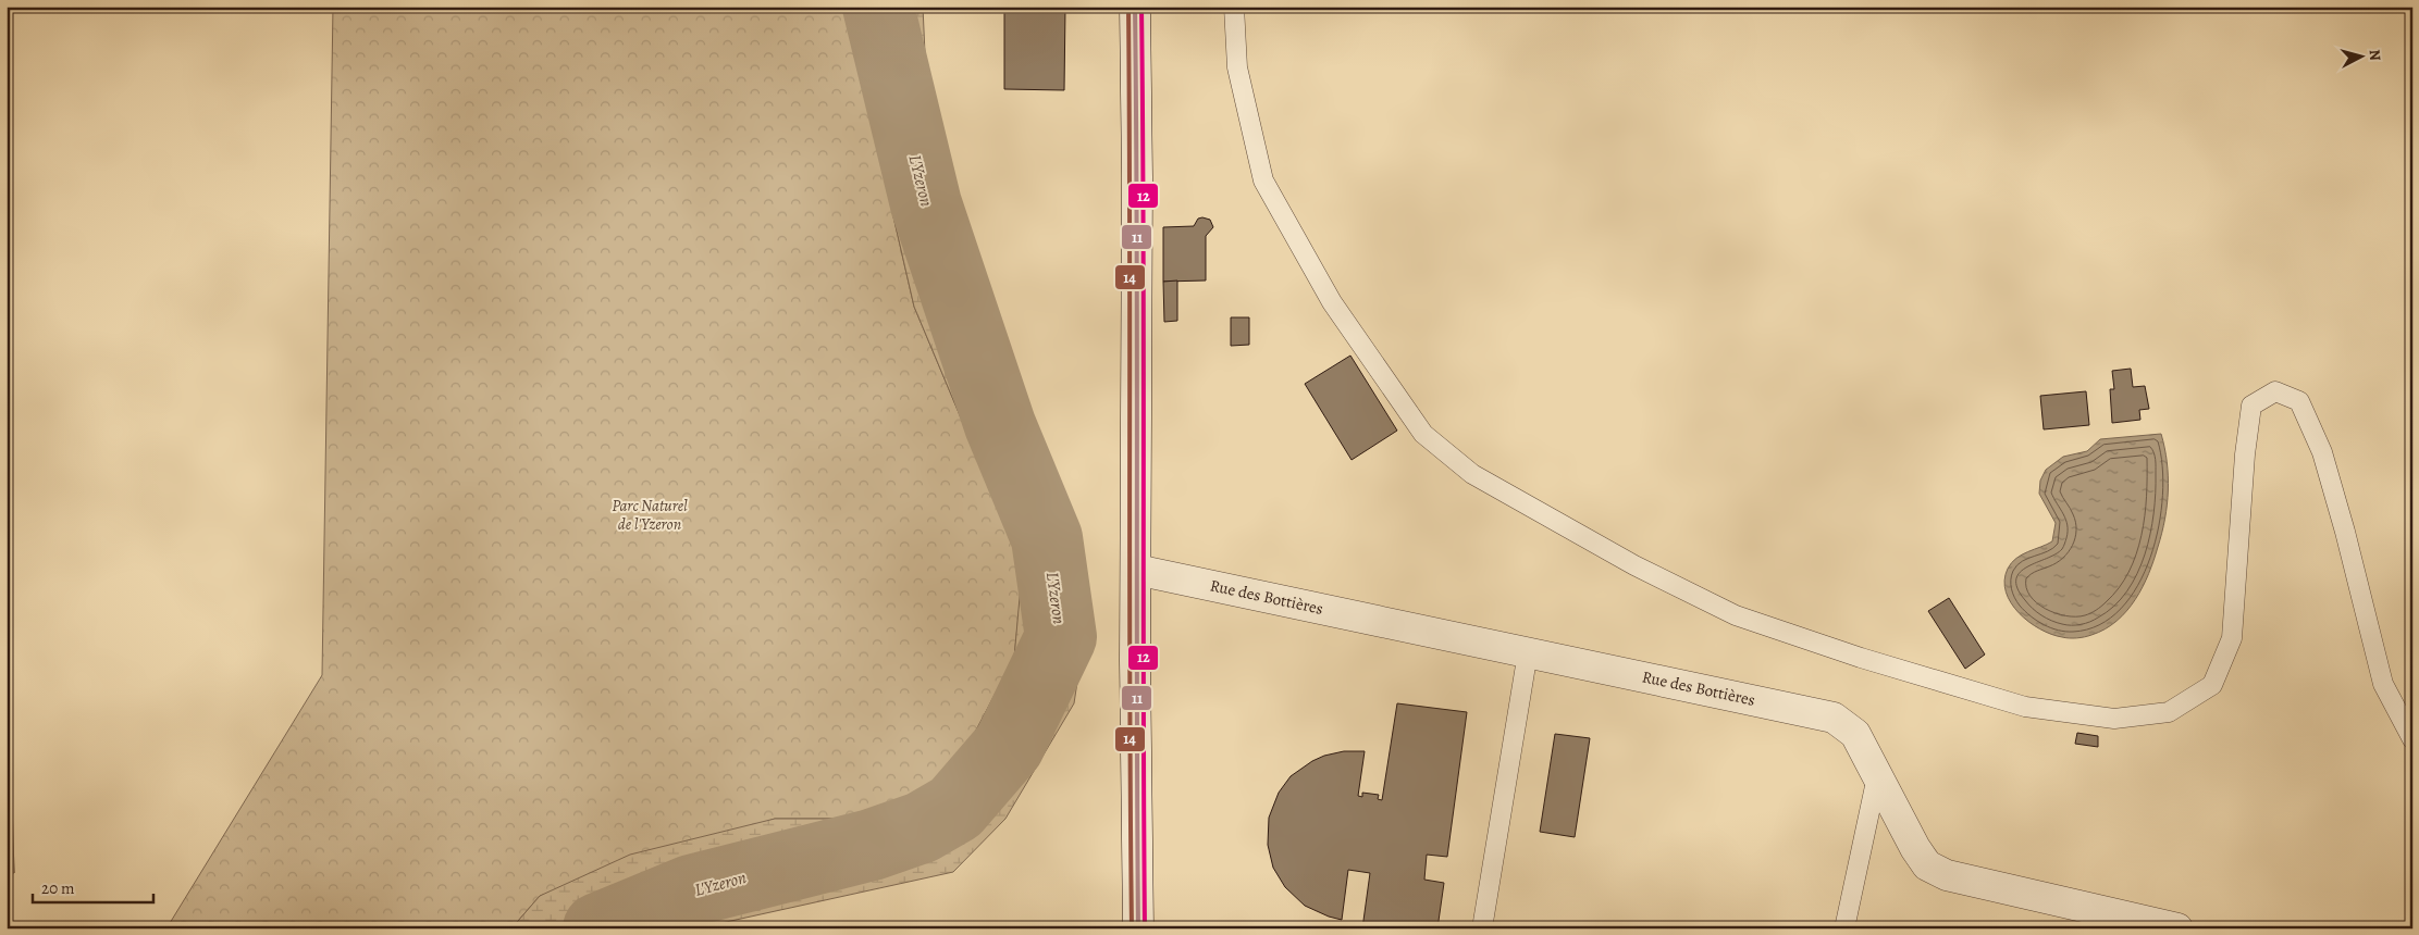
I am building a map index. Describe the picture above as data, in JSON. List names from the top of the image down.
{
  "streets": {
    "street": ["Rue des Bottières"]
  },
  "water": ["L'Yzeron"],
  "parks": ["Parc Naturel de l'Yzeron"],
  "lines": ["transit line 11", "transit line 14", "transit line 12"],
  "scale_bar": "20 m",
  "north": "right"
}
